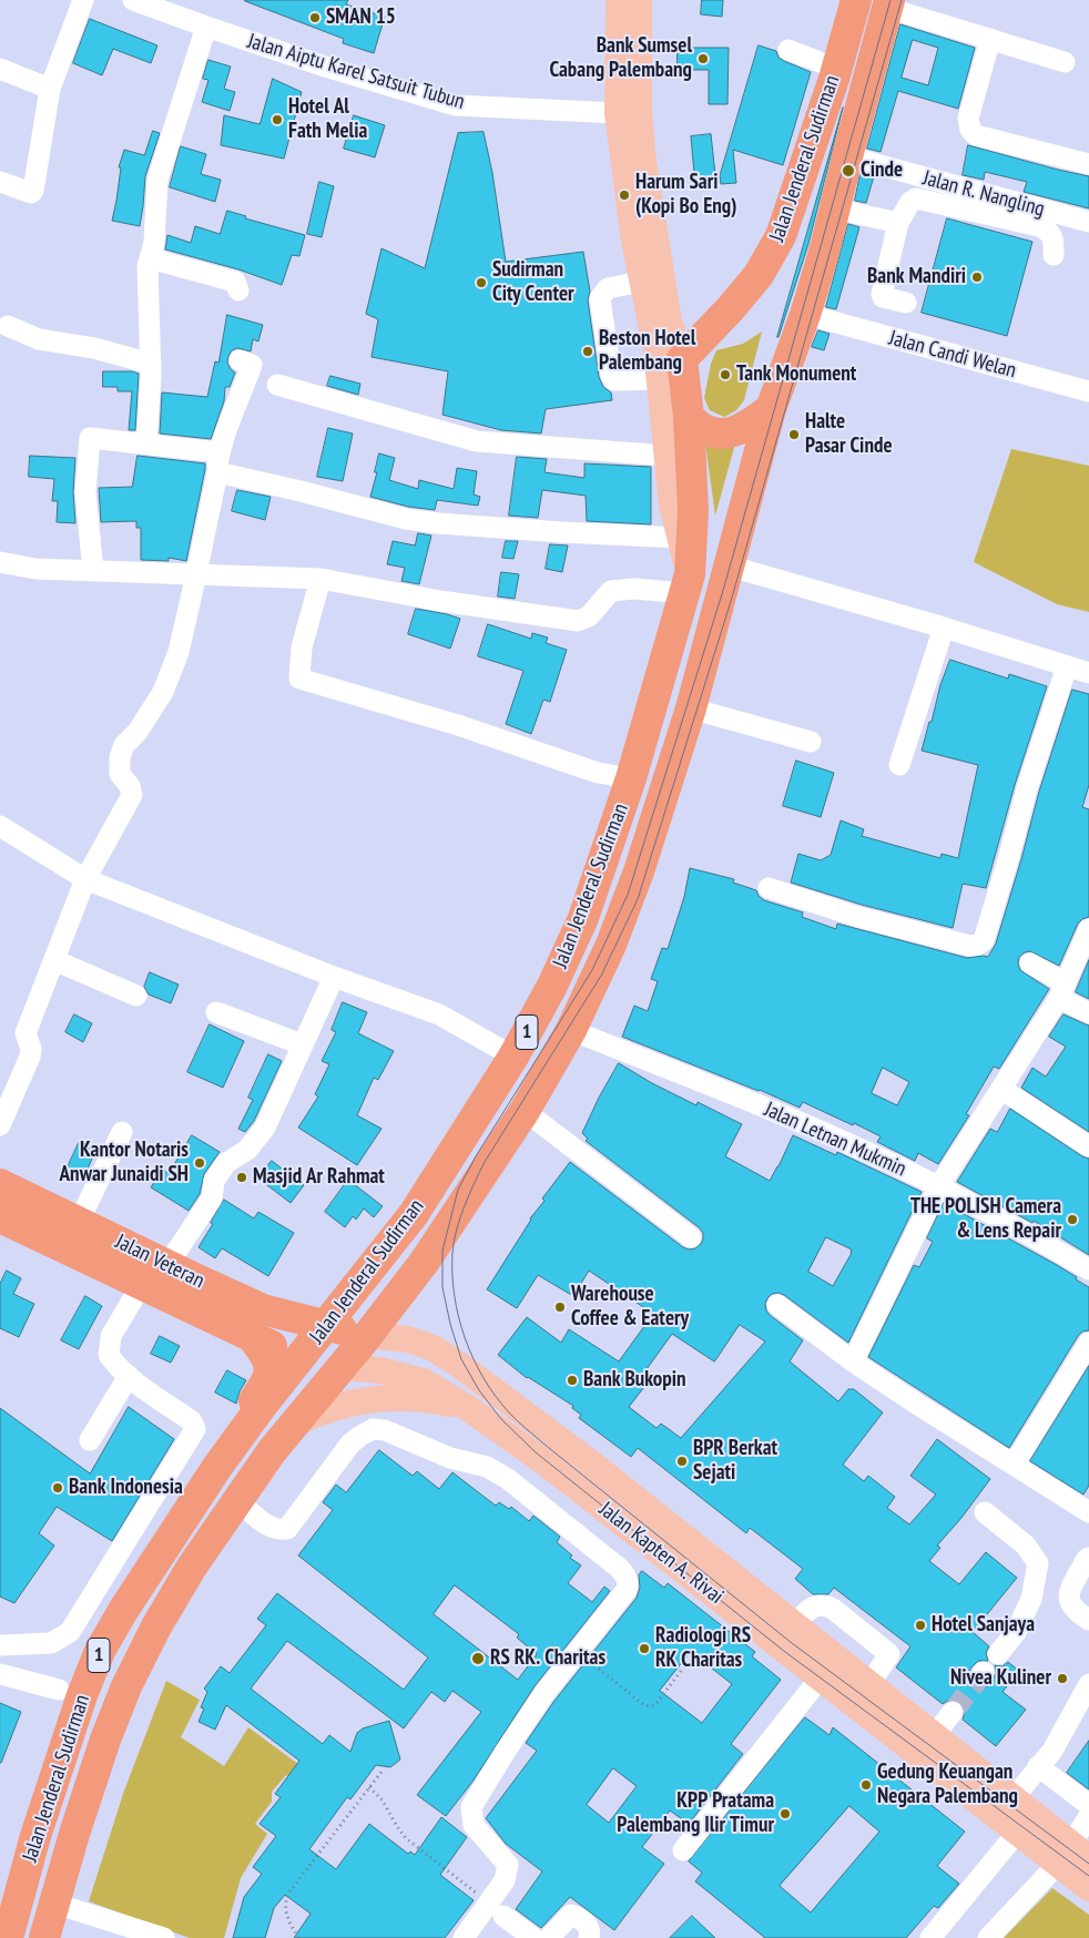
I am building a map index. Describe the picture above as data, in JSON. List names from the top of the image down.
{
  "streets": {
    "highway": ["Jalan Jenderal Sudirman", "1", "Jalan Veteran"],
    "main road": ["Jalan Kapten A. Rivai"],
    "street": [
      "Jalan Aiptu Karel Satsuit Tubun",
      "Jalan R. Nangling",
      "Jalan Candi Welan",
      "Jalan Letnan Mukmin"
    ]
  },
  "crossings": [
    ["Jalan Jenderal Sudirman", "Jalan R. Nangling"],
    ["Jalan Jenderal Sudirman", "Jalan Letnan Mukmin"],
    ["Jalan Jenderal Sudirman", "Jalan Veteran"],
    ["Jalan Jenderal Sudirman", "Jalan Kapten A. Rivai"],
    ["Jalan Veteran", "Jalan Kapten A. Rivai"]
  ],
  "places": [
    "SMAN 15",
    "Bank Sumsel Cabang Palembang",
    "Hotel Al Fath Melia",
    "Cinde",
    "Harum Sari (Kopi Bo Eng)",
    "Bank Mandiri",
    "Sudirman City Center",
    "Beston Hotel Palembang",
    "Tank Monument",
    "Halte Pasar Cinde",
    "Kantor Notaris Anwar Junaidi SH",
    "Masjid Ar Rahmat",
    "THE POLISH Camera & Lens Repair",
    "Warehouse Coffee & Eatery",
    "Bank Bukopin",
    "BPR Berkat Sejati",
    "Bank Indonesia",
    "Hotel Sanjaya",
    "Radiologi RS RK Charitas",
    "RS RK. Charitas",
    "Nivea Kuliner",
    "Gedung Keuangan Negara Palembang",
    "KPP Pratama Palembang Ilir Timur"
  ]
}
